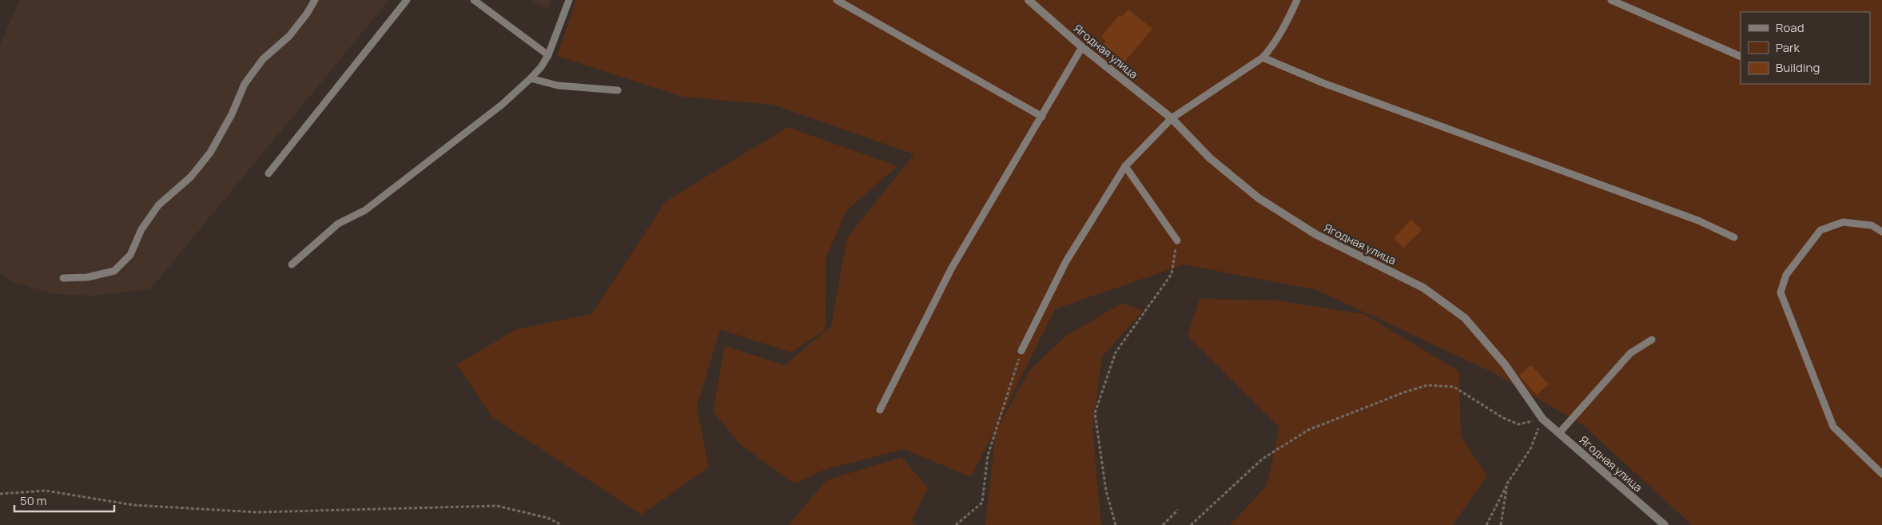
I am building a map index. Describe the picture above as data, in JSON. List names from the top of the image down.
{
  "streets": {
    "street": ["Ягодная улица"]
  },
  "legend": ["Road", "Park", "Building"],
  "scale_bar": "50 m"
}
